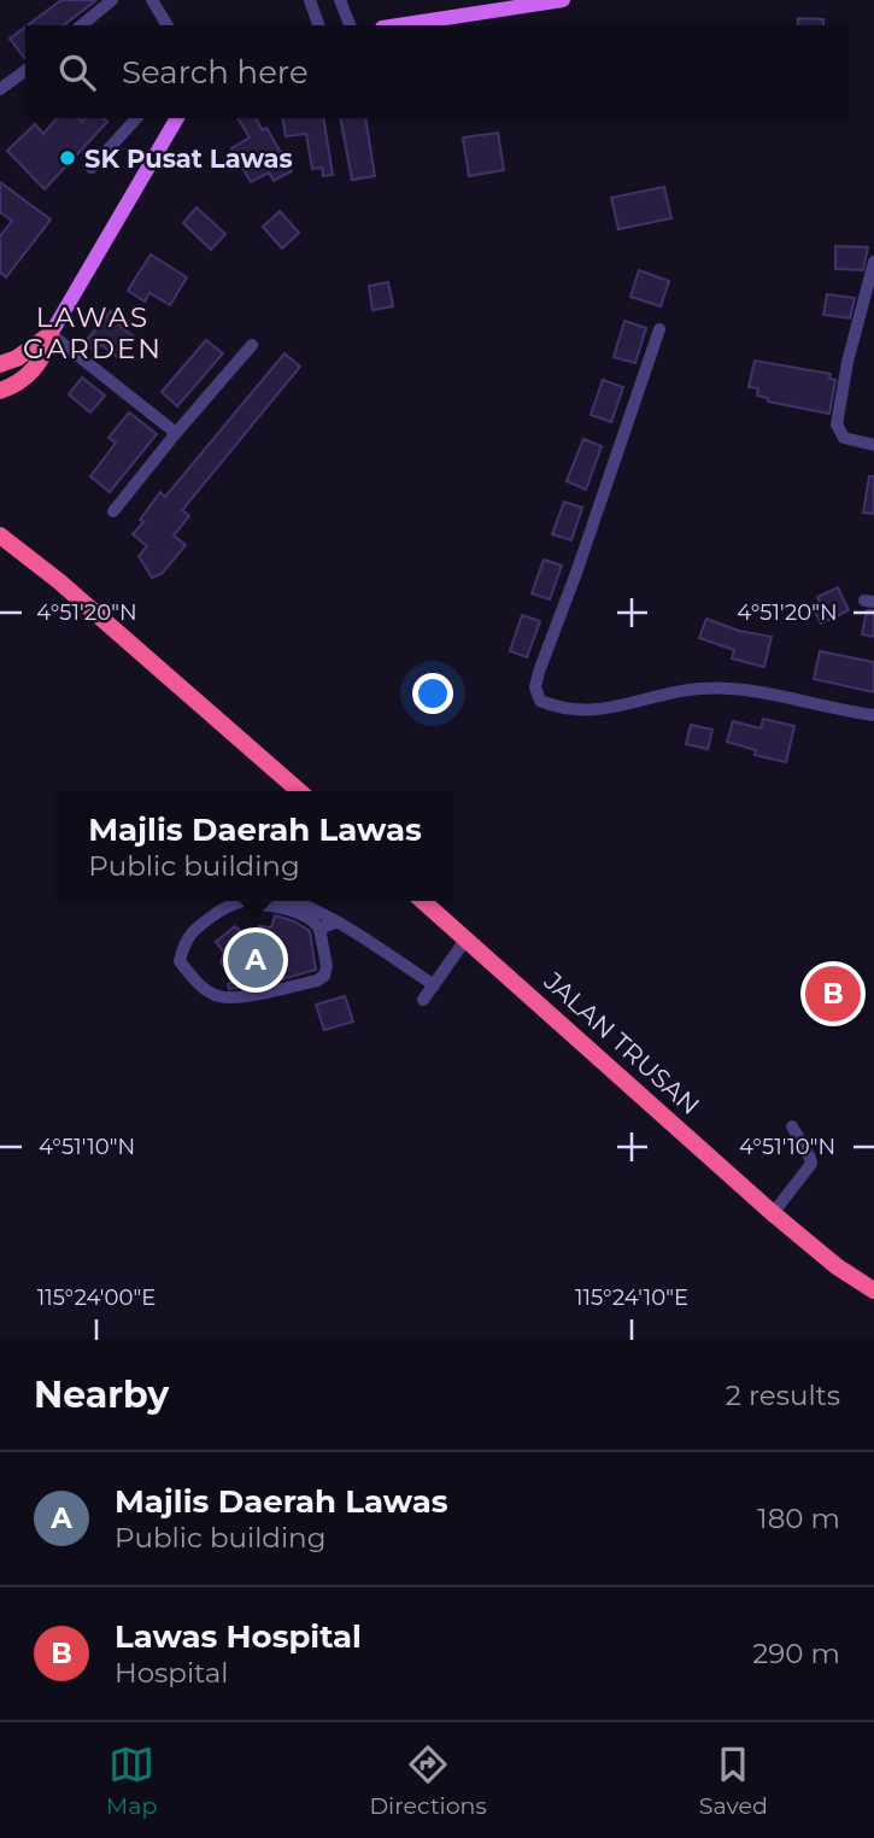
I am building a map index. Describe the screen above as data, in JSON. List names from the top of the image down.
{
  "streets": {
    "highway": ["JALAN TRUSAN"]
  },
  "districts": ["LAWAS GARDEN"],
  "places": ["SK Pusat Lawas"],
  "page": {
    "search": "Search here",
    "popup": ["Majlis Daerah Lawas", "Public building"],
    "pins": ["A", "B"],
    "heading": ["Nearby", "2 results"],
    "list": [
      {
        "mark": "A",
        "name": "Majlis Daerah Lawas",
        "note": "Public building",
        "value": "180 m"
      },
      {
        "mark": "B",
        "name": "Lawas Hospital",
        "note": "Hospital",
        "value": "290 m"
      }
    ],
    "nav": ["Map", "Directions", "Saved"]
  },
  "coordinates": [
    "4°51'20\"N",
    "4°51'10\"N",
    "115°24'00\"E",
    "115°24'10\"E"
  ]
}
